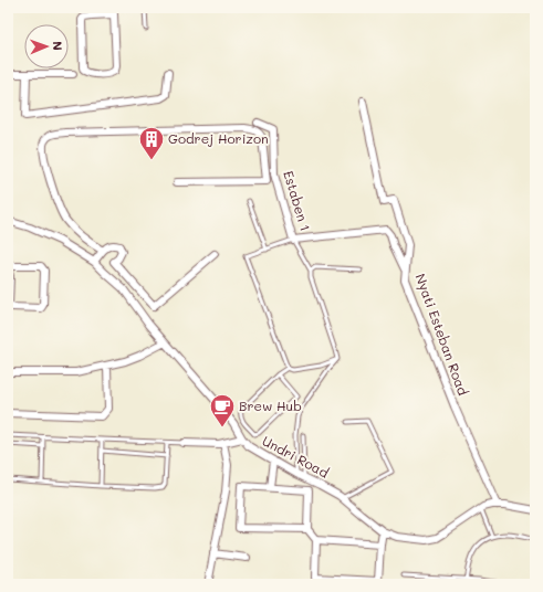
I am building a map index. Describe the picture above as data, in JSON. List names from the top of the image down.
{
  "streets": {
    "street": ["Estaben 1", "Nyati Esteban Road", "Undri Road"]
  },
  "crossings": [
    ["Estaben 1", "Nyati Esteban Road"],
    ["Nyati Esteban Road", "Undri Road"]
  ],
  "places": {
    "building": ["Godrej Horizon"],
    "cafe": ["Brew Hub"]
  },
  "north": "right"
}
